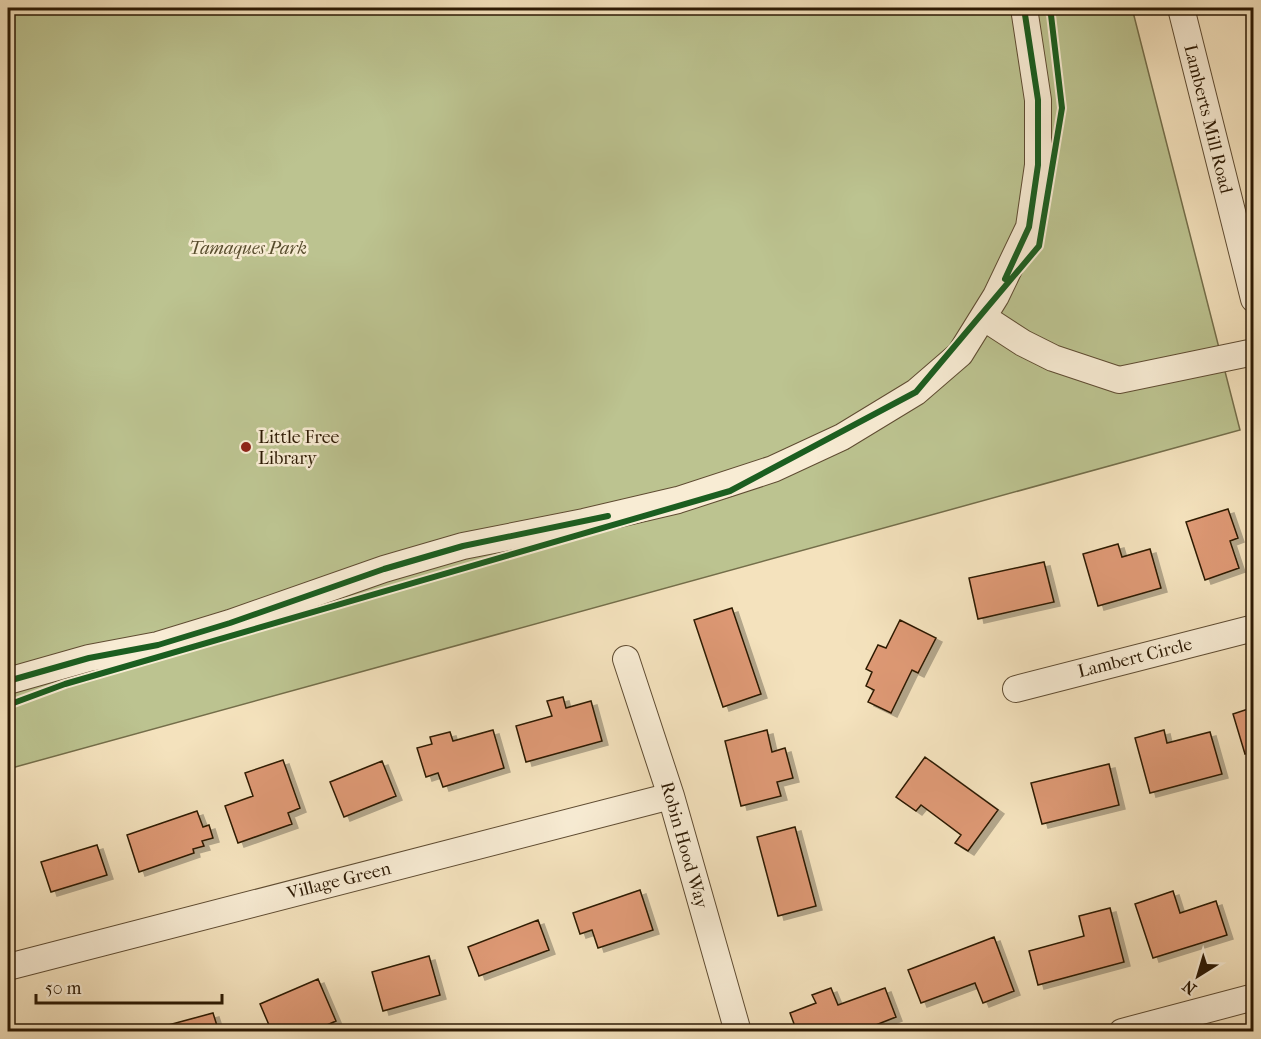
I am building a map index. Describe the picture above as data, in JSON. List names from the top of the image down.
{
  "streets": {
    "street": [
      "Lamberts Mill Road",
      "Lambert Circle",
      "Robin Hood Way",
      "Village Green"
    ]
  },
  "crossings": [
    ["Robin Hood Way", "Village Green"]
  ],
  "parks": ["Tamaques Park"],
  "places": ["Little Free Library"],
  "scale_bar": "50 m",
  "north": "bottom left"
}
